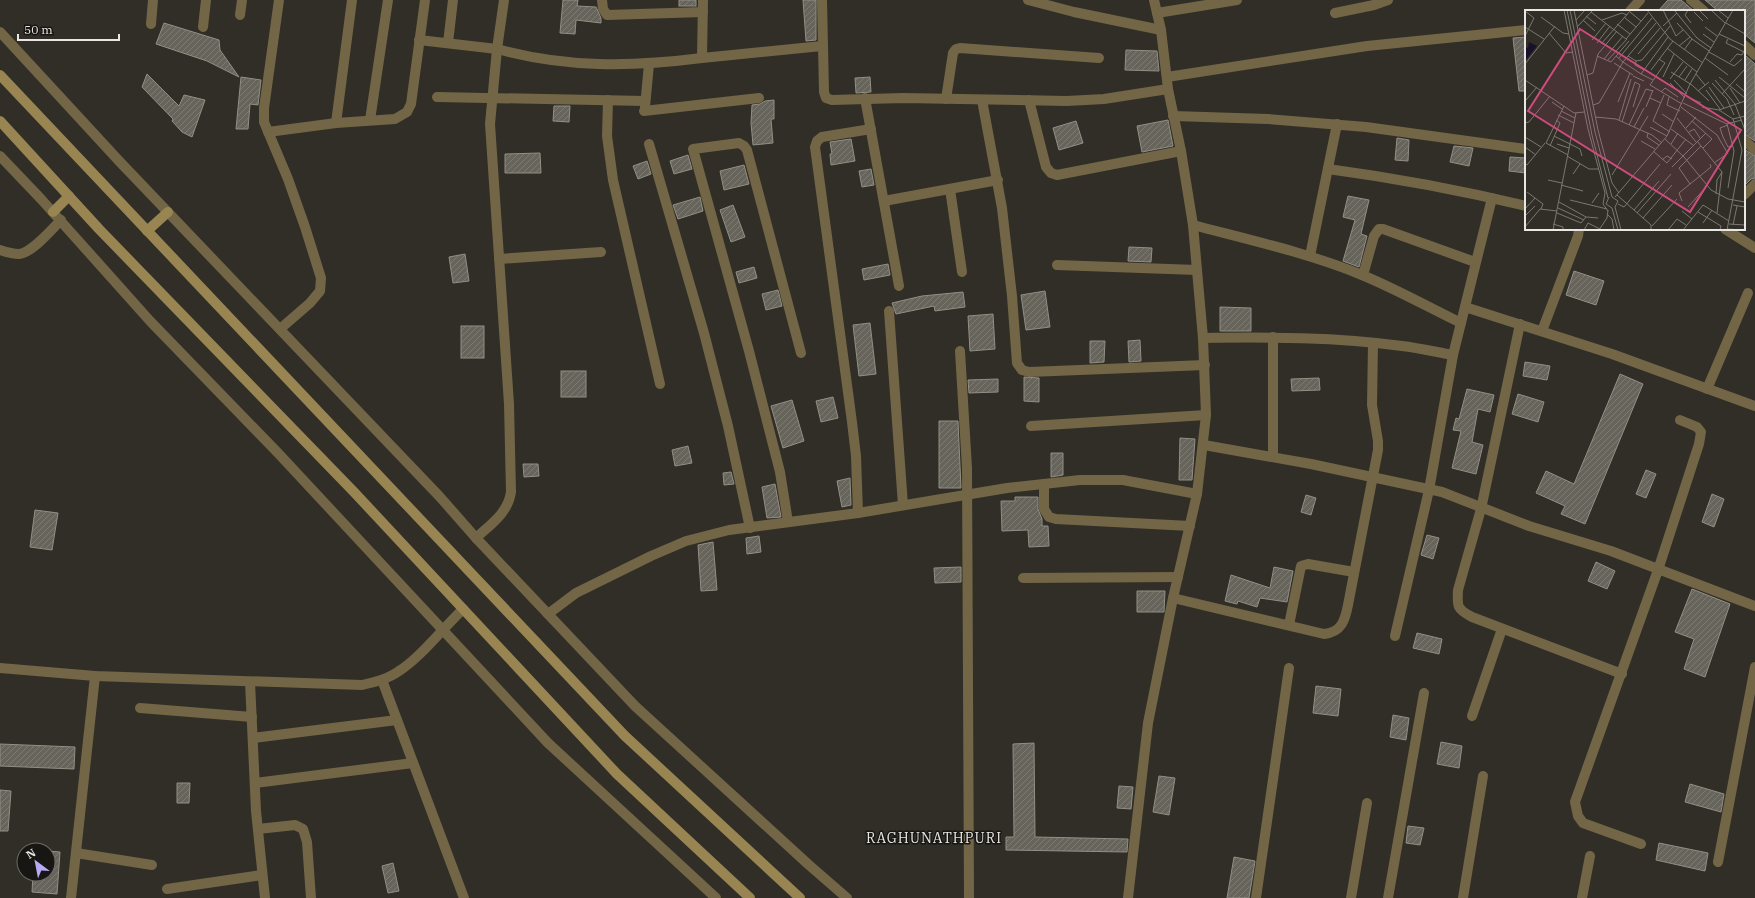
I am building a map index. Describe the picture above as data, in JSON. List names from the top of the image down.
{
  "districts": ["RAGHUNATHPURI"],
  "scale_bar": "50 m",
  "north": "top left"
}
